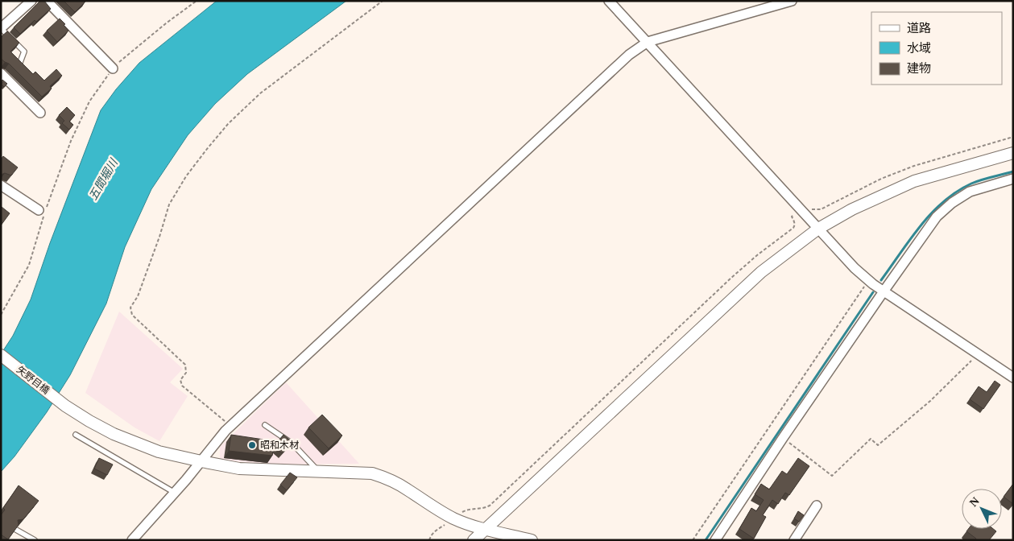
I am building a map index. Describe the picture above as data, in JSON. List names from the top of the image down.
{
  "streets": {
    "street": ["矢野目橋"]
  },
  "water": ["五間堀川"],
  "places": ["昭和木材"],
  "legend": ["道路", "水域", "建物"],
  "north": "top left"
}
